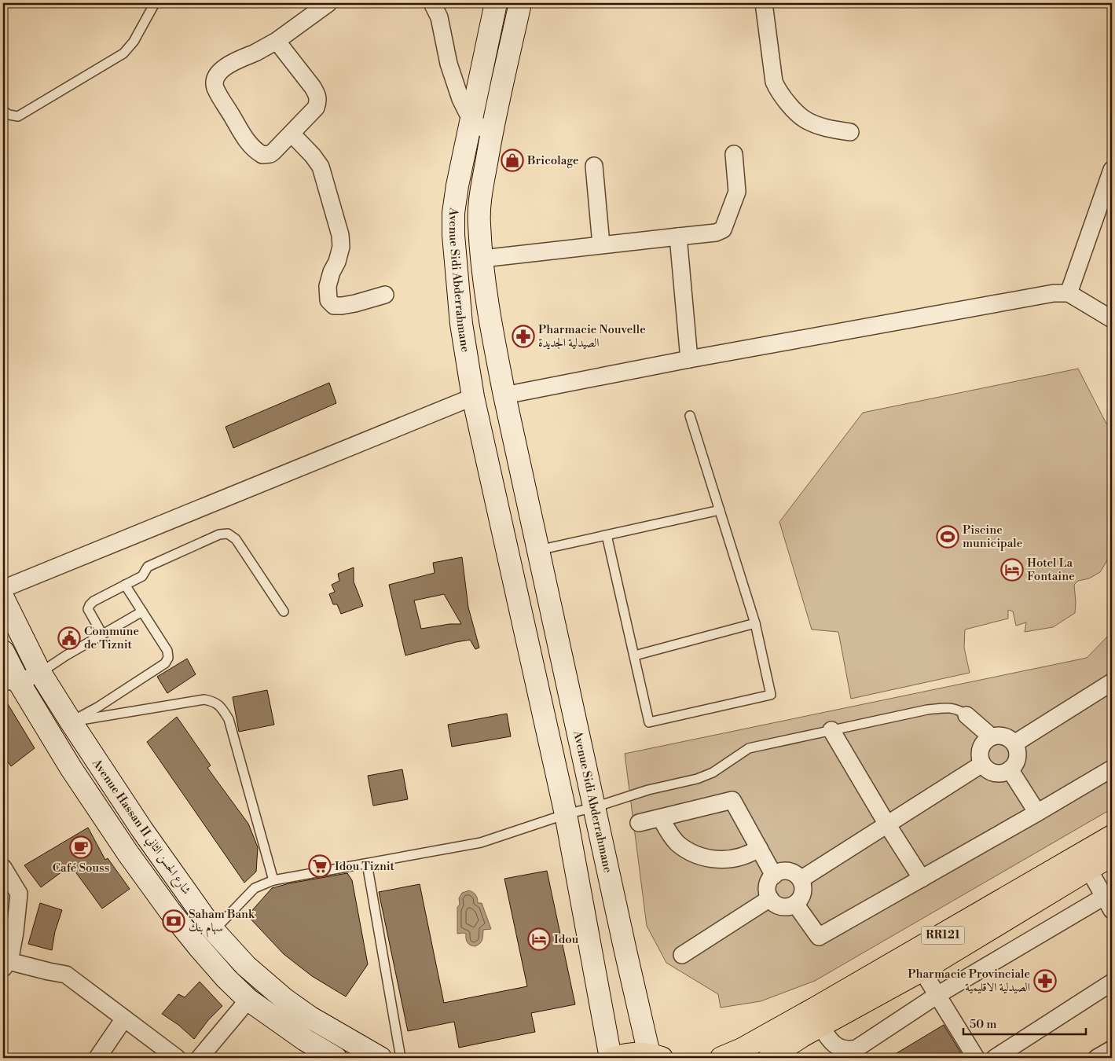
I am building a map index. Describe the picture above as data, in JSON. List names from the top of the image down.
{
  "streets": {
    "highway": ["RR121"],
    "street": ["Avenue Sidi Abderrahmane", "Avenue Hassan II شارع الحسن الثاني"]
  },
  "places": {
    "shop": ["Bricolage"],
    "pharmacy": ["Pharmacie Nouvelle الصيدلية الجديدة", "Pharmacie Provinciale الصيدلية الاقليمية"],
    "sports": ["Piscine municipale"],
    "hotel": ["Hotel La Fontaine", "Idou"],
    "public building": ["Commune de Tiznit"],
    "cafe": ["Café Souss"],
    "supermarket": ["Idou Tiznit"],
    "bank": ["Saham Bank سهام بنك"]
  },
  "scale_bar": "50 m"
}
